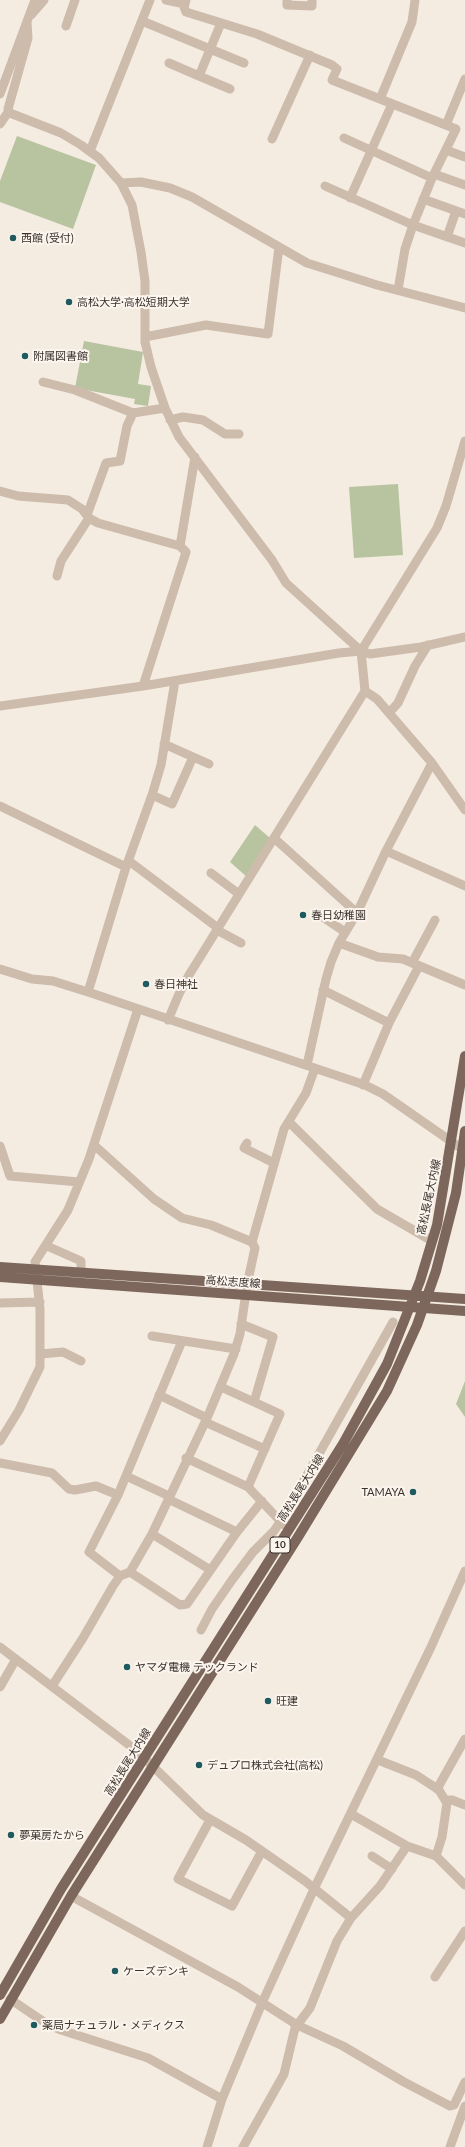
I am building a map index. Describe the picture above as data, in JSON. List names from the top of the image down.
{
  "streets": {
    "main road": ["高松長尾大内線", "高松志度線", "10"]
  },
  "crossings": [
    ["高松長尾大内線", "高松志度線"]
  ],
  "places": [
    "西館 (受付)",
    "高松大学·高松短期大学",
    "附属図書館",
    "春日幼稚園",
    "春日神社",
    "TAMAYA",
    "ヤマダ電機 テックランド",
    "旺建",
    "デュプロ株式会社(高松)",
    "夢菓房たから",
    "ケーズデンキ",
    "薬局ナチュラル・メディクス"
  ]
}
